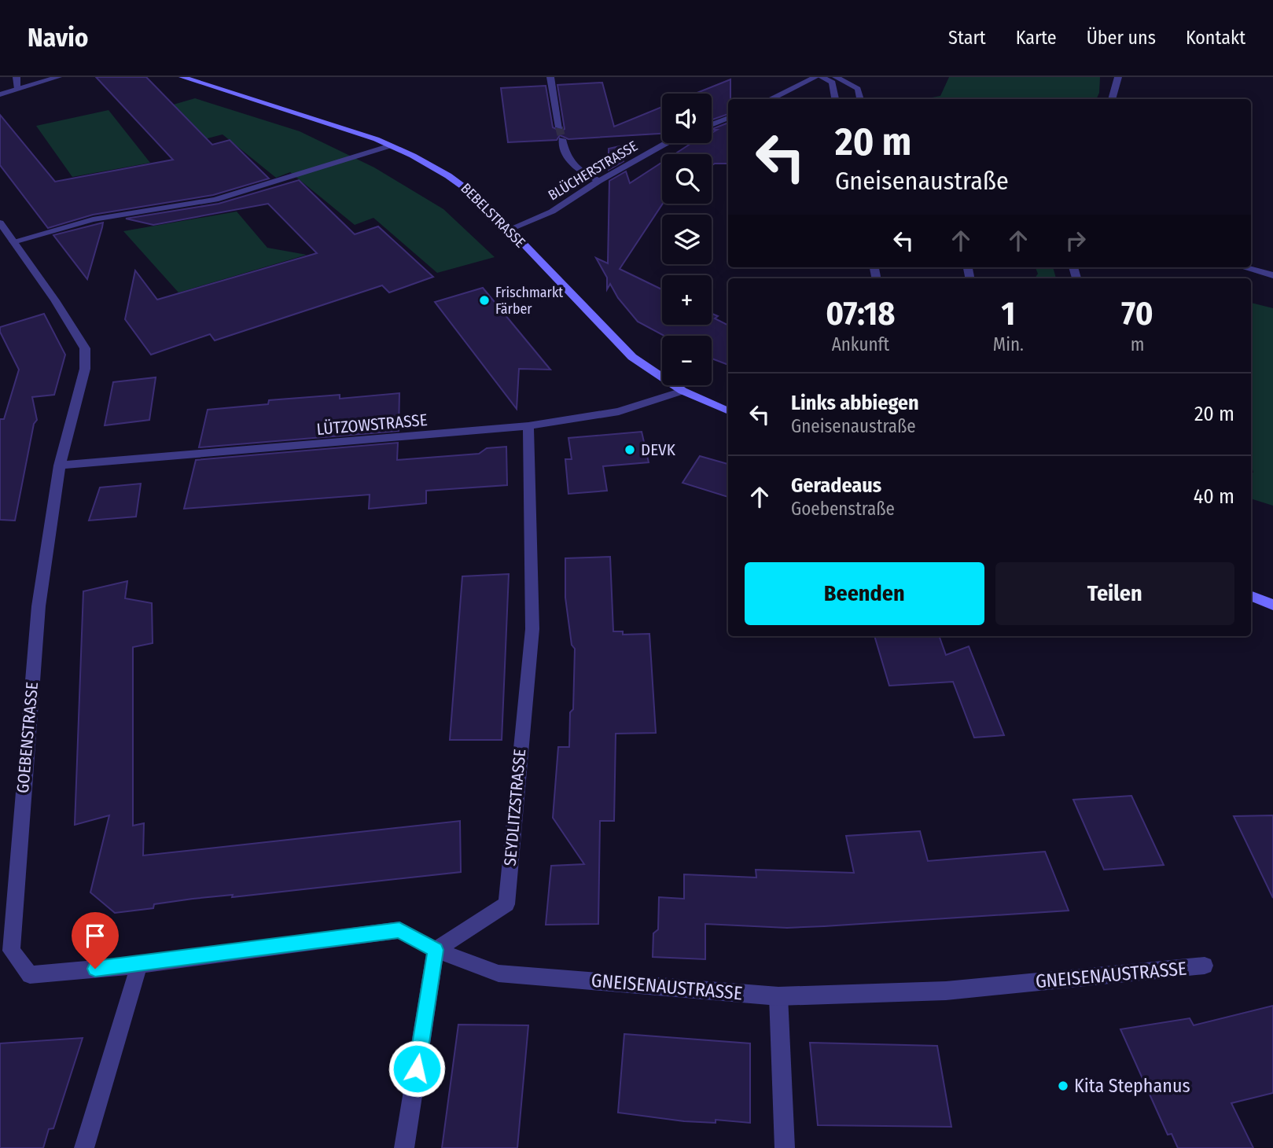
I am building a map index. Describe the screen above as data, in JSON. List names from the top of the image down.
{
  "streets": {
    "main road": ["BEBELSTRASSE"],
    "street": [
      "BLÜCHERSTRASSE",
      "LÜTZOWSTRASSE",
      "GOEBENSTRASSE",
      "SEYDLITZSTRASSE",
      "GNEISENAUSTRASSE"
    ]
  },
  "crossings": [
    ["BLÜCHERSTRASSE", "BEBELSTRASSE"],
    ["BEBELSTRASSE", "LÜTZOWSTRASSE"],
    ["LÜTZOWSTRASSE", "GOEBENSTRASSE"],
    ["LÜTZOWSTRASSE", "SEYDLITZSTRASSE"],
    ["GOEBENSTRASSE", "GNEISENAUSTRASSE"],
    ["SEYDLITZSTRASSE", "GNEISENAUSTRASSE"]
  ],
  "places": ["Frischmarkt Färber", "DEVK", "Kita Stephanus"],
  "page": {
    "header": "Navio",
    "nav": [
      "Start",
      "Karte",
      "Über uns",
      "Kontakt"
    ],
    "map_buttons": ["+", "−"],
    "turn": ["20 m", "Gneisenaustraße"],
    "eta": [
      "07:18",
      "Ankunft",
      "1",
      "Min.",
      "70",
      "m"
    ],
    "list": [
      {
        "name": "Links abbiegen",
        "note": "Gneisenaustraße",
        "value": "20 m"
      },
      {
        "name": "Geradeaus",
        "note": "Goebenstraße",
        "value": "40 m"
      }
    ],
    "buttons": ["Beenden", "Teilen"]
  }
}
